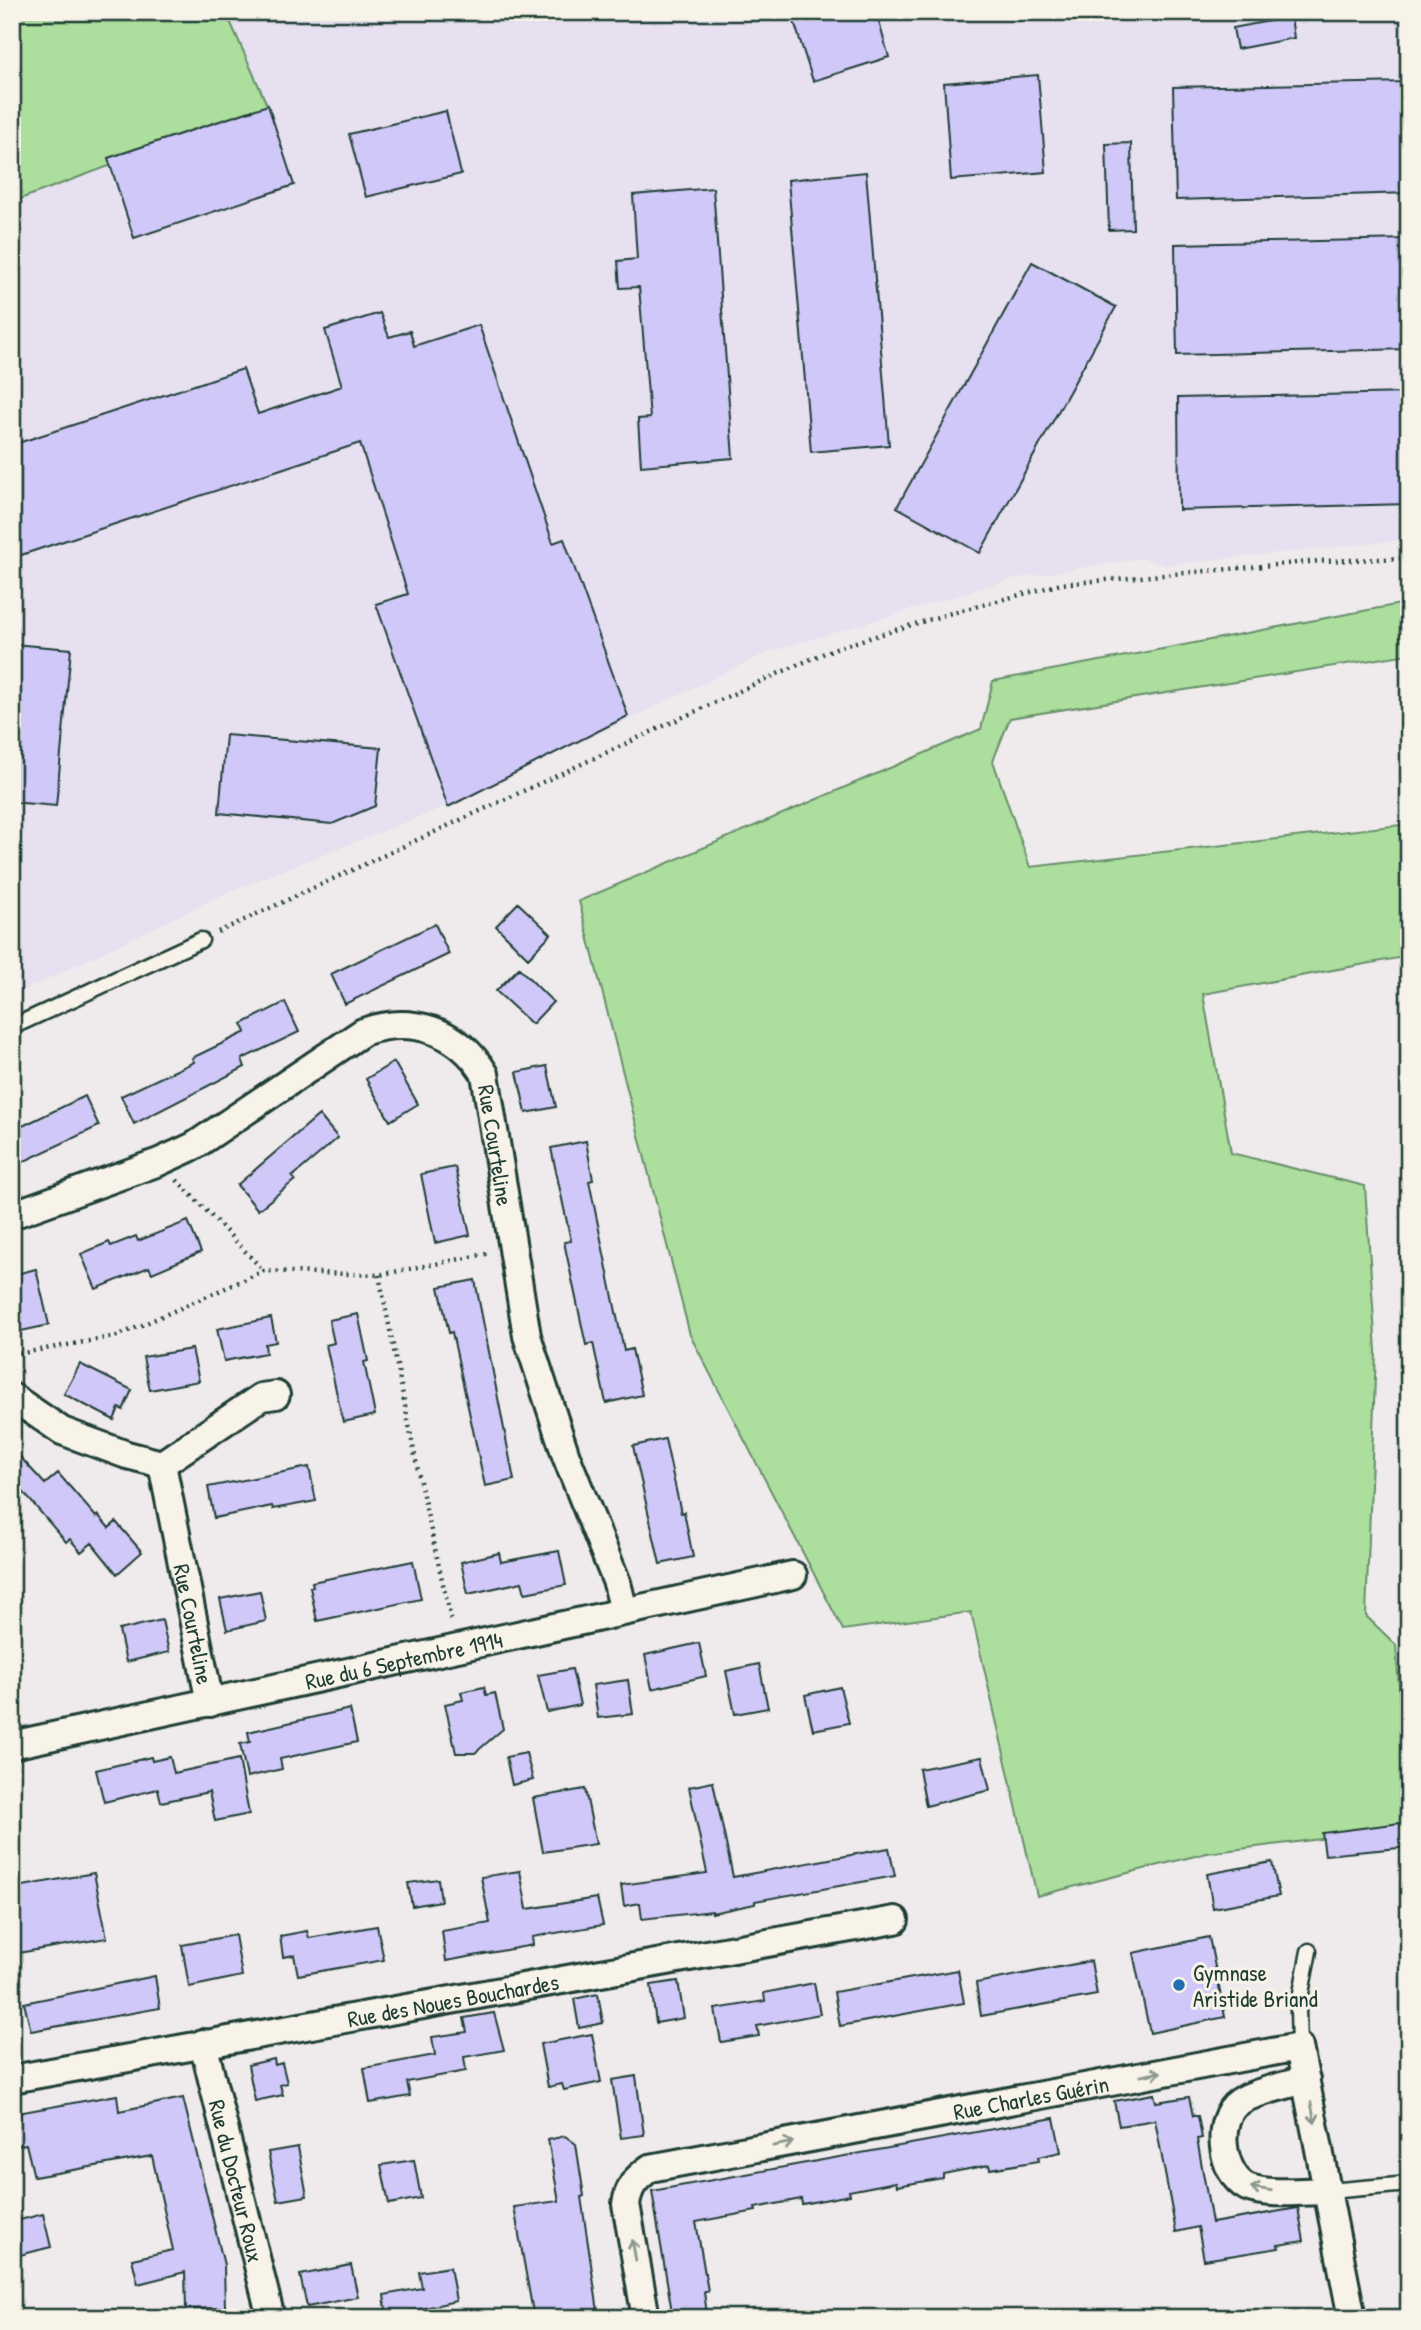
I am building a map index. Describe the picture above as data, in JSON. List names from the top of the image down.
{
  "streets": {
    "street": [
      "Rue Courteline",
      "Rue du 6 Septembre 1914",
      "Rue des Noues Bouchardes",
      "Rue Charles Guérin",
      "Rue du Docteur Roux"
    ]
  },
  "crossings": [
    ["Rue Courteline", "Rue du 6 Septembre 1914"],
    ["Rue des Noues Bouchardes", "Rue du Docteur Roux"]
  ],
  "one_way": ["Rue Charles Guérin"],
  "places": ["Gymnase Aristide Briand"]
}
